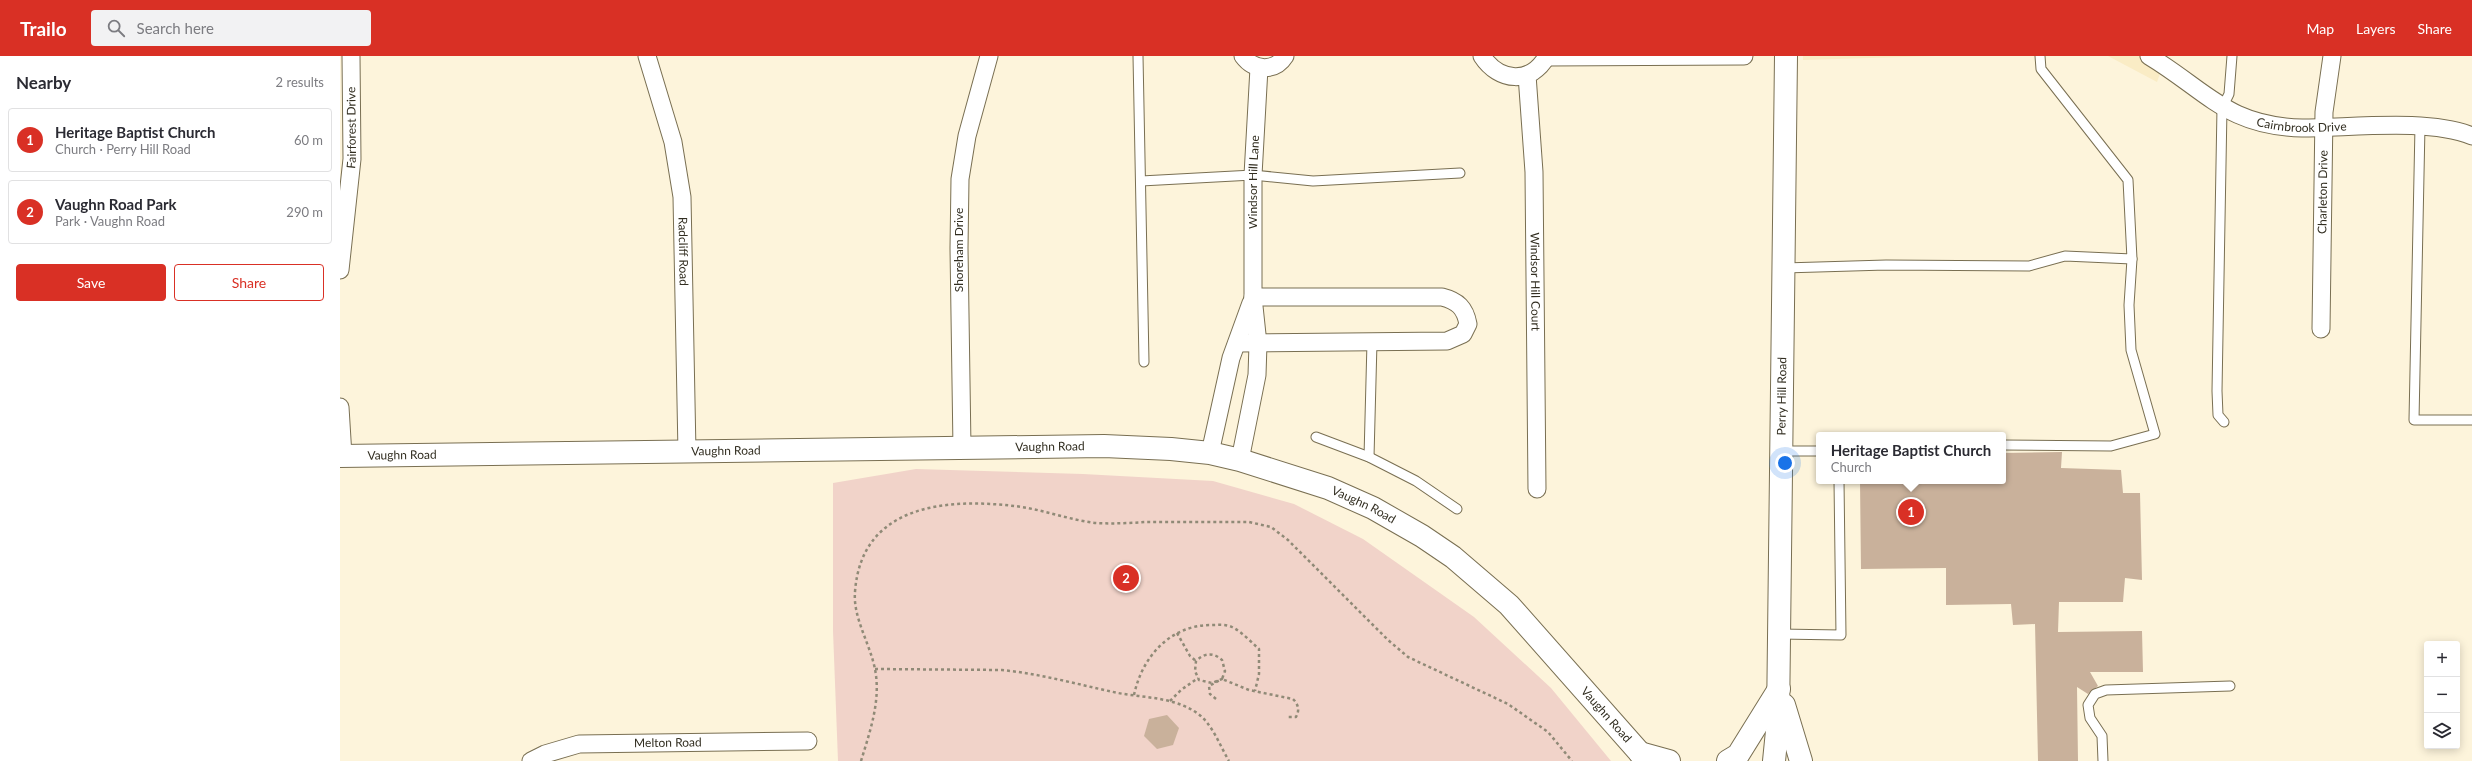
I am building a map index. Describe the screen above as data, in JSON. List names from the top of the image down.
{
  "streets": {
    "main road": ["Perry Hill Road", "Vaughn Road"],
    "street": [
      "Cairnbrook Drive",
      "Fairforest Drive",
      "Windsor Hill Lane",
      "Charleton Drive",
      "Shoreham Drive",
      "Radcliff Road",
      "Windsor Hill Court",
      "Melton Road"
    ]
  },
  "crossings": [
    ["Cairnbrook Drive", "Charleton Drive"],
    ["Windsor Hill Lane", "Vaughn Road"],
    ["Shoreham Drive", "Vaughn Road"],
    ["Radcliff Road", "Vaughn Road"]
  ],
  "page": {
    "header": "Trailo",
    "search": "Search here",
    "nav": ["Map", "Layers", "Share"],
    "heading": ["Nearby", "2 results"],
    "list": [
      {
        "mark": "1",
        "name": "Heritage Baptist Church",
        "note": "Church · Perry Hill Road",
        "value": "60 m"
      },
      {
        "mark": "2",
        "name": "Vaughn Road Park",
        "note": "Park · Vaughn Road",
        "value": "290 m"
      }
    ],
    "buttons": ["Save", "Share"],
    "popup": ["Heritage Baptist Church", "Church"],
    "pins": ["1", "2"],
    "map_buttons": ["+", "−"]
  }
}
